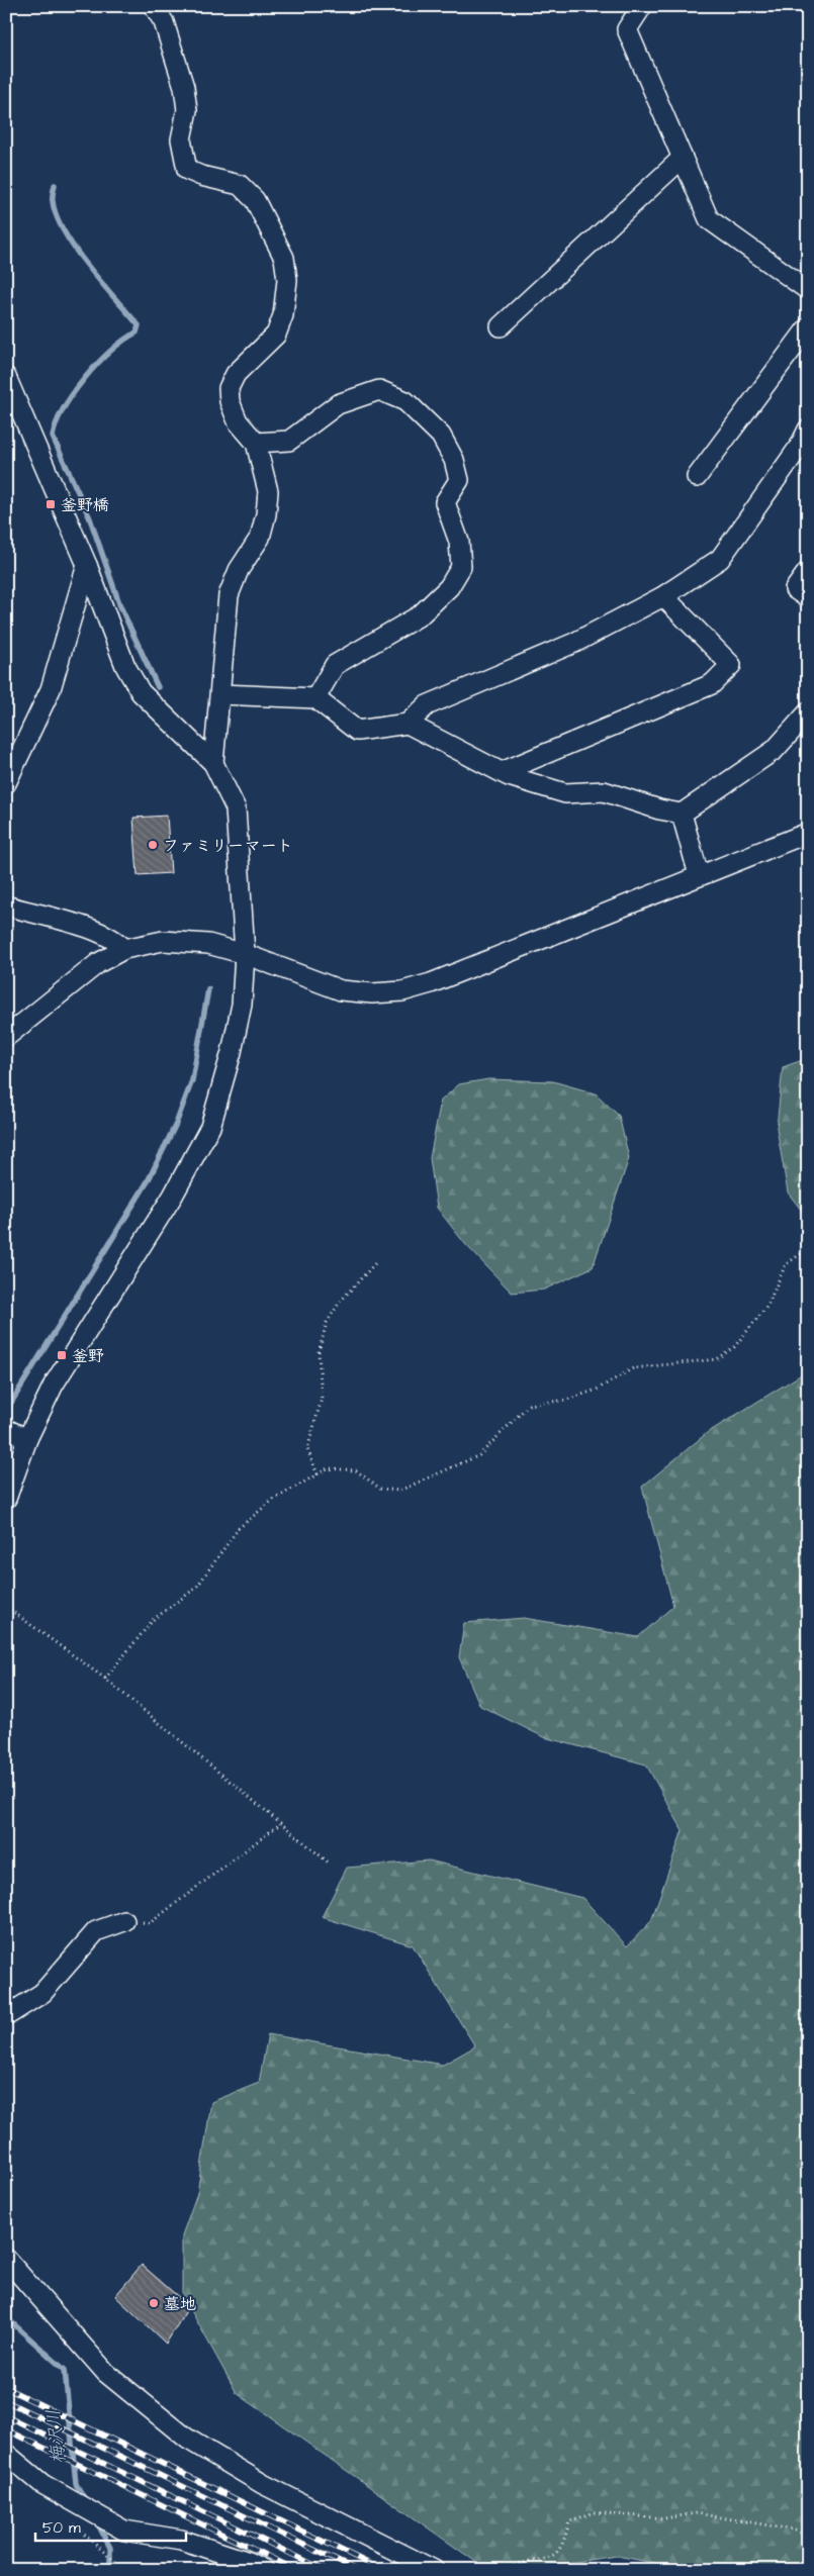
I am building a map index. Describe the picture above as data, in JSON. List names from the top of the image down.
{
  "water": ["梅沢川"],
  "places": {
    "transit": ["釜野橋", "釜野"],
    "other": ["ファミリーマート", "墓地"]
  },
  "scale_bar": "50 m"
}
